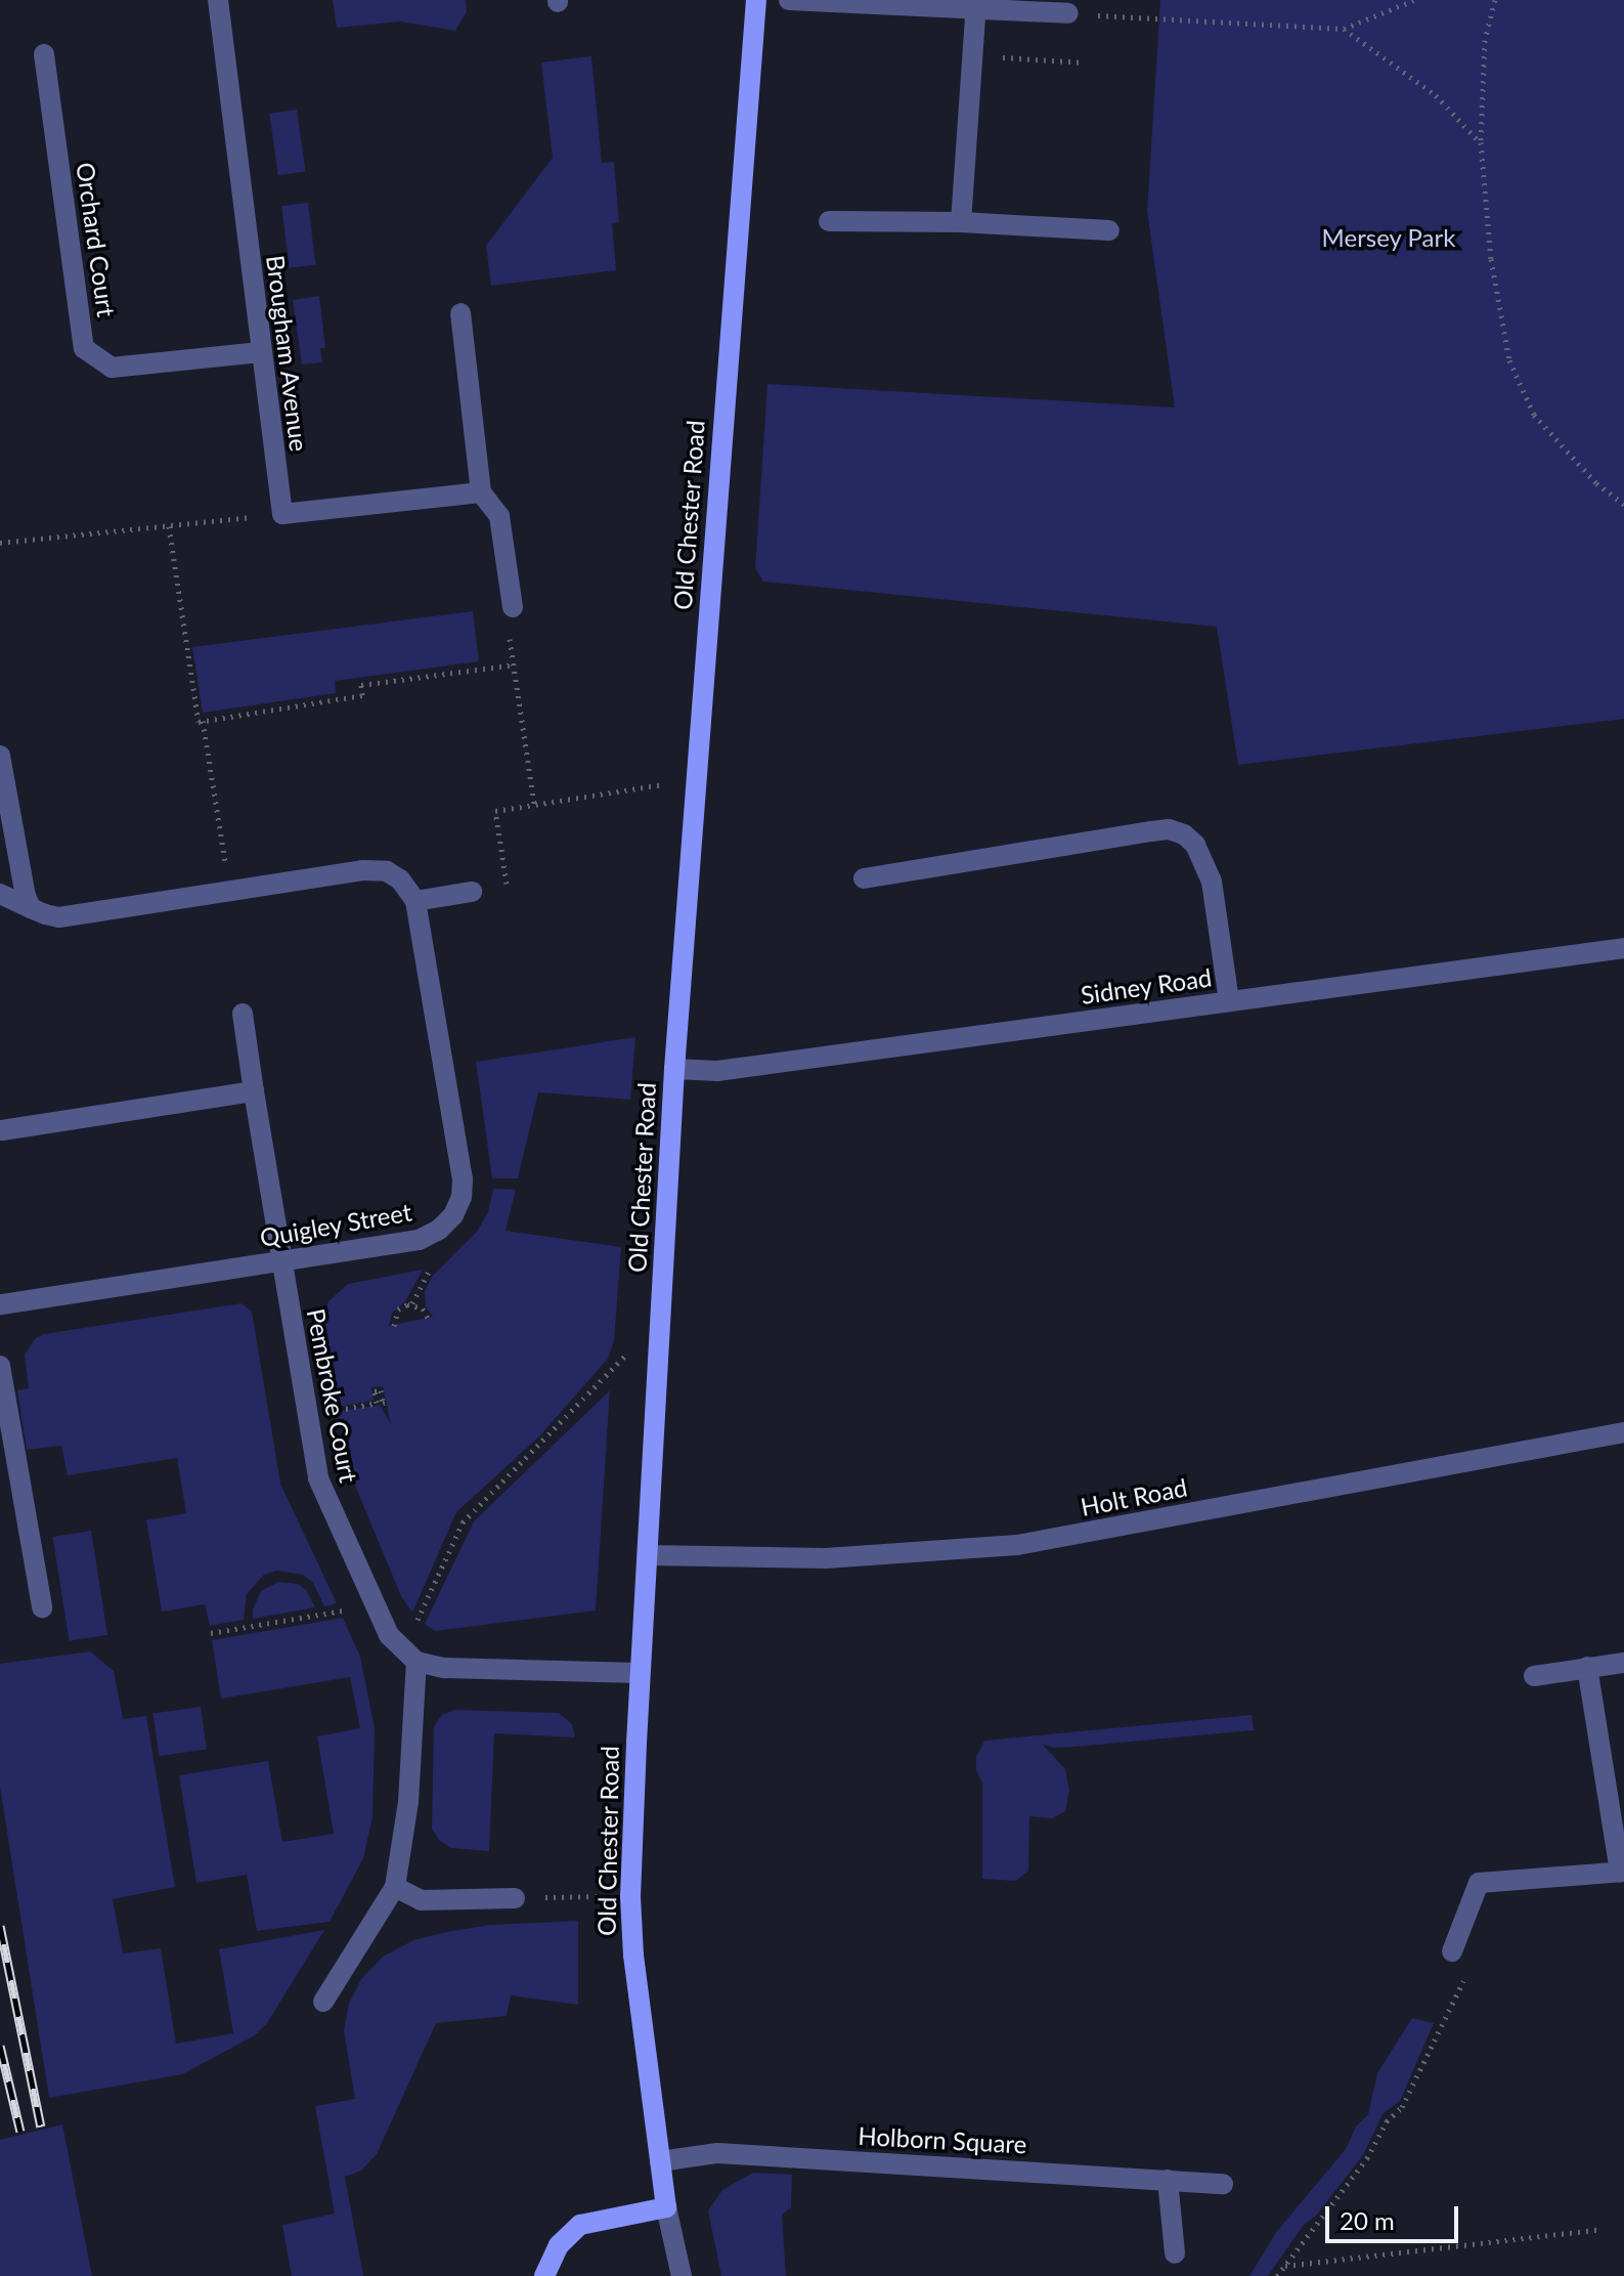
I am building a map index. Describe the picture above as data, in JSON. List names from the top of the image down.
{
  "streets": {
    "main road": ["Old Chester Road"],
    "street": [
      "Orchard Court",
      "Brougham Avenue",
      "Sidney Road",
      "Quigley Street",
      "Pembroke Court",
      "Holt Road",
      "Holborn Square"
    ]
  },
  "crossings": [
    ["Orchard Court", "Brougham Avenue"],
    ["Old Chester Road", "Sidney Road"],
    ["Old Chester Road", "Holt Road"],
    ["Old Chester Road", "Holborn Square"],
    ["Quigley Street", "Pembroke Court"]
  ],
  "parks": ["Mersey Park"],
  "scale_bar": "20 m"
}
